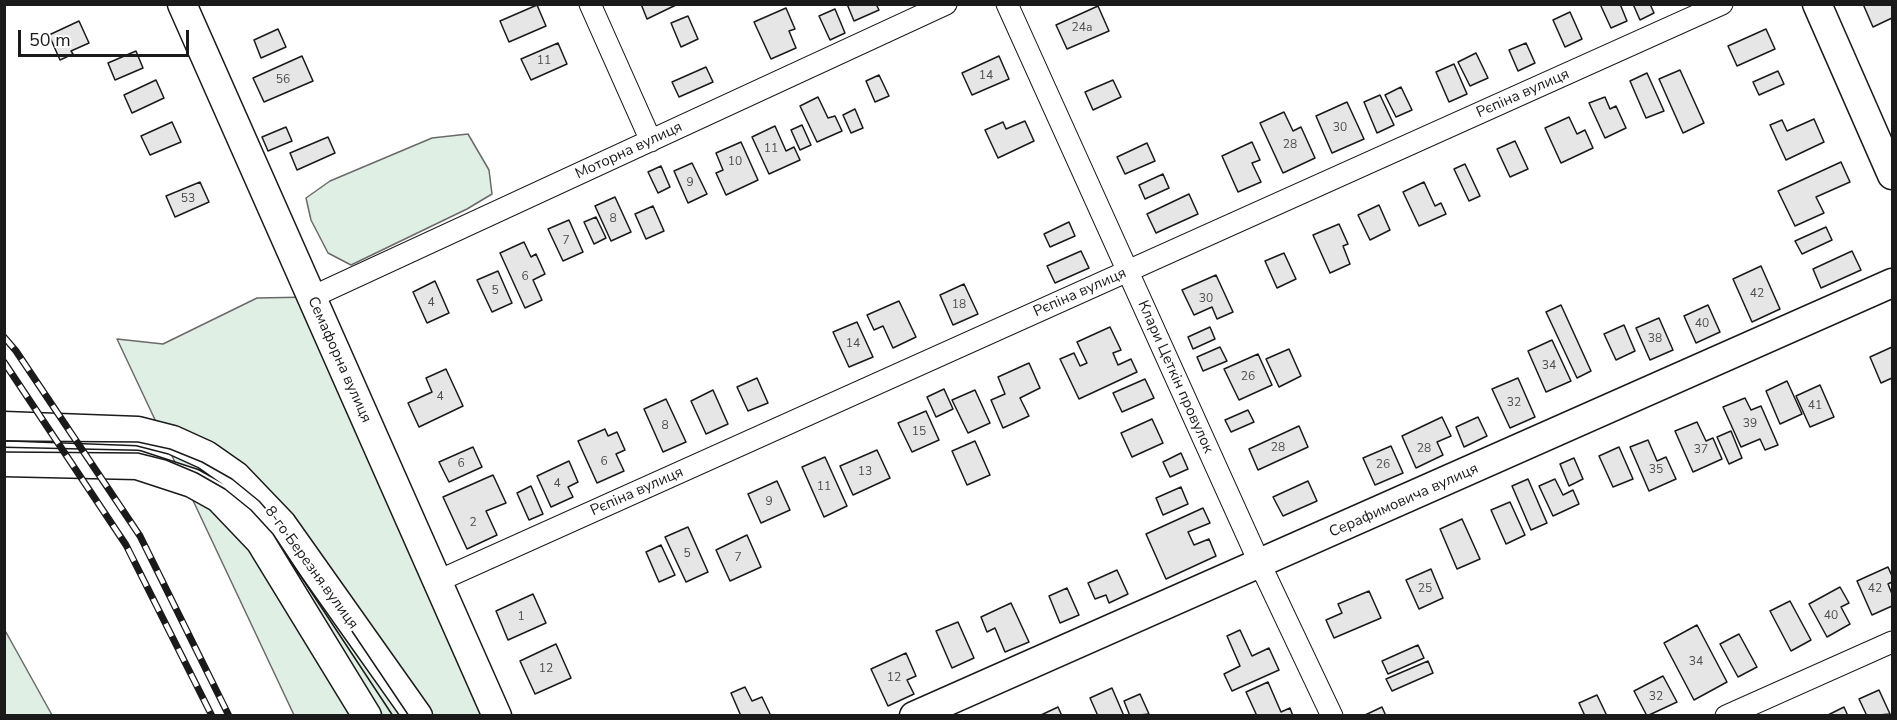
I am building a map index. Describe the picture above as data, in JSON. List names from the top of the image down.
{
  "streets": {
    "street": [
      "Рєпіна вулиця",
      "Моторна вулиця",
      "Семафорна вулиця",
      "Клари Цеткін провулок",
      "Серафимовича вулиця",
      "8-го Березня вулиця"
    ]
  },
  "crossings": [
    ["Рєпіна вулиця", "Семафорна вулиця"],
    ["Рєпіна вулиця", "Клари Цеткін провулок"],
    ["Моторна вулиця", "Семафорна вулиця"],
    ["Клари Цеткін провулок", "Серафимовича вулиця"]
  ],
  "house_numbers": [
    "24а",
    "11",
    "14",
    "56",
    "30",
    "28",
    "11",
    "10",
    "9",
    "53",
    "8",
    "7",
    "6",
    "5",
    "42",
    "30",
    "4",
    "18",
    "40",
    "38",
    "14",
    "34",
    "26",
    "4",
    "32",
    "41",
    "39",
    "8",
    "15",
    "28",
    "28",
    "37",
    "6",
    "6",
    "26",
    "35",
    "13",
    "4",
    "11",
    "9",
    "2",
    "5",
    "7",
    "25",
    "42",
    "40",
    "1",
    "34",
    "12",
    "12",
    "32"
  ],
  "scale_bar": "50 m"
}
